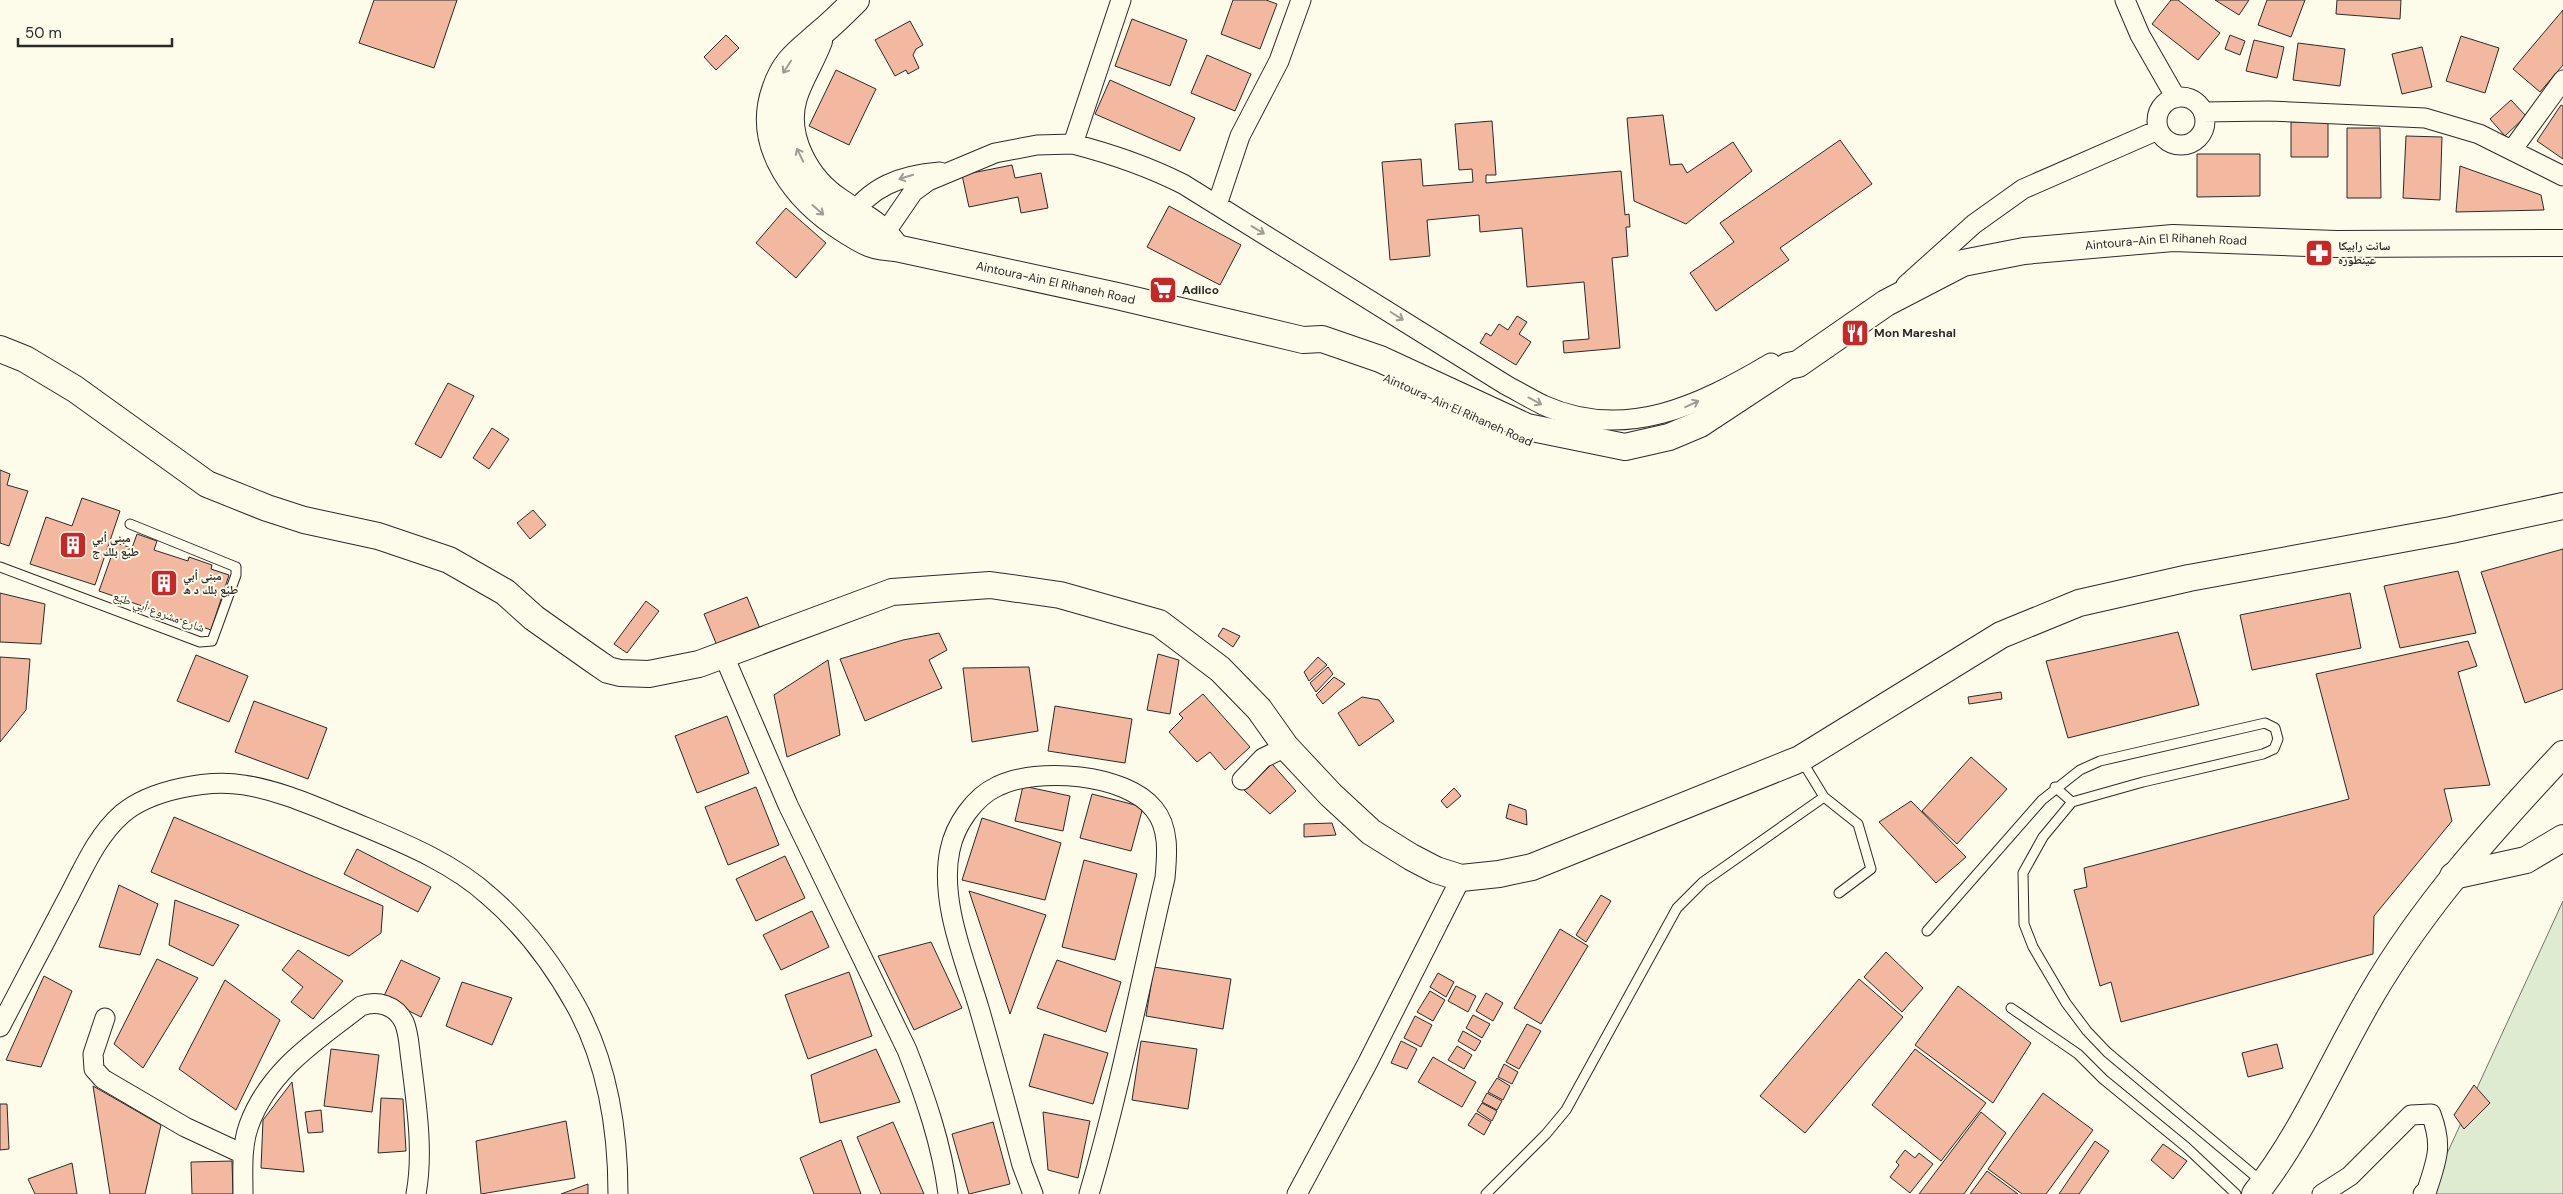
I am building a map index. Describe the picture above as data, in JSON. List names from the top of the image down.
{
  "streets": {
    "main road": ["Aintoura-Ain El Rihaneh Road"],
    "lane": ["شارع مشروع أبي طيّع"]
  },
  "places": {
    "pharmacy": ["سانت رابيكا عينطوره"],
    "supermarket": ["Adilco"],
    "restaurant": ["Mon Mareshal"],
    "building": ["مبنى أبي طيّع بلك ج", "مبنى أبي طيّع بلك د ه"]
  },
  "scale_bar": "50 m"
}
